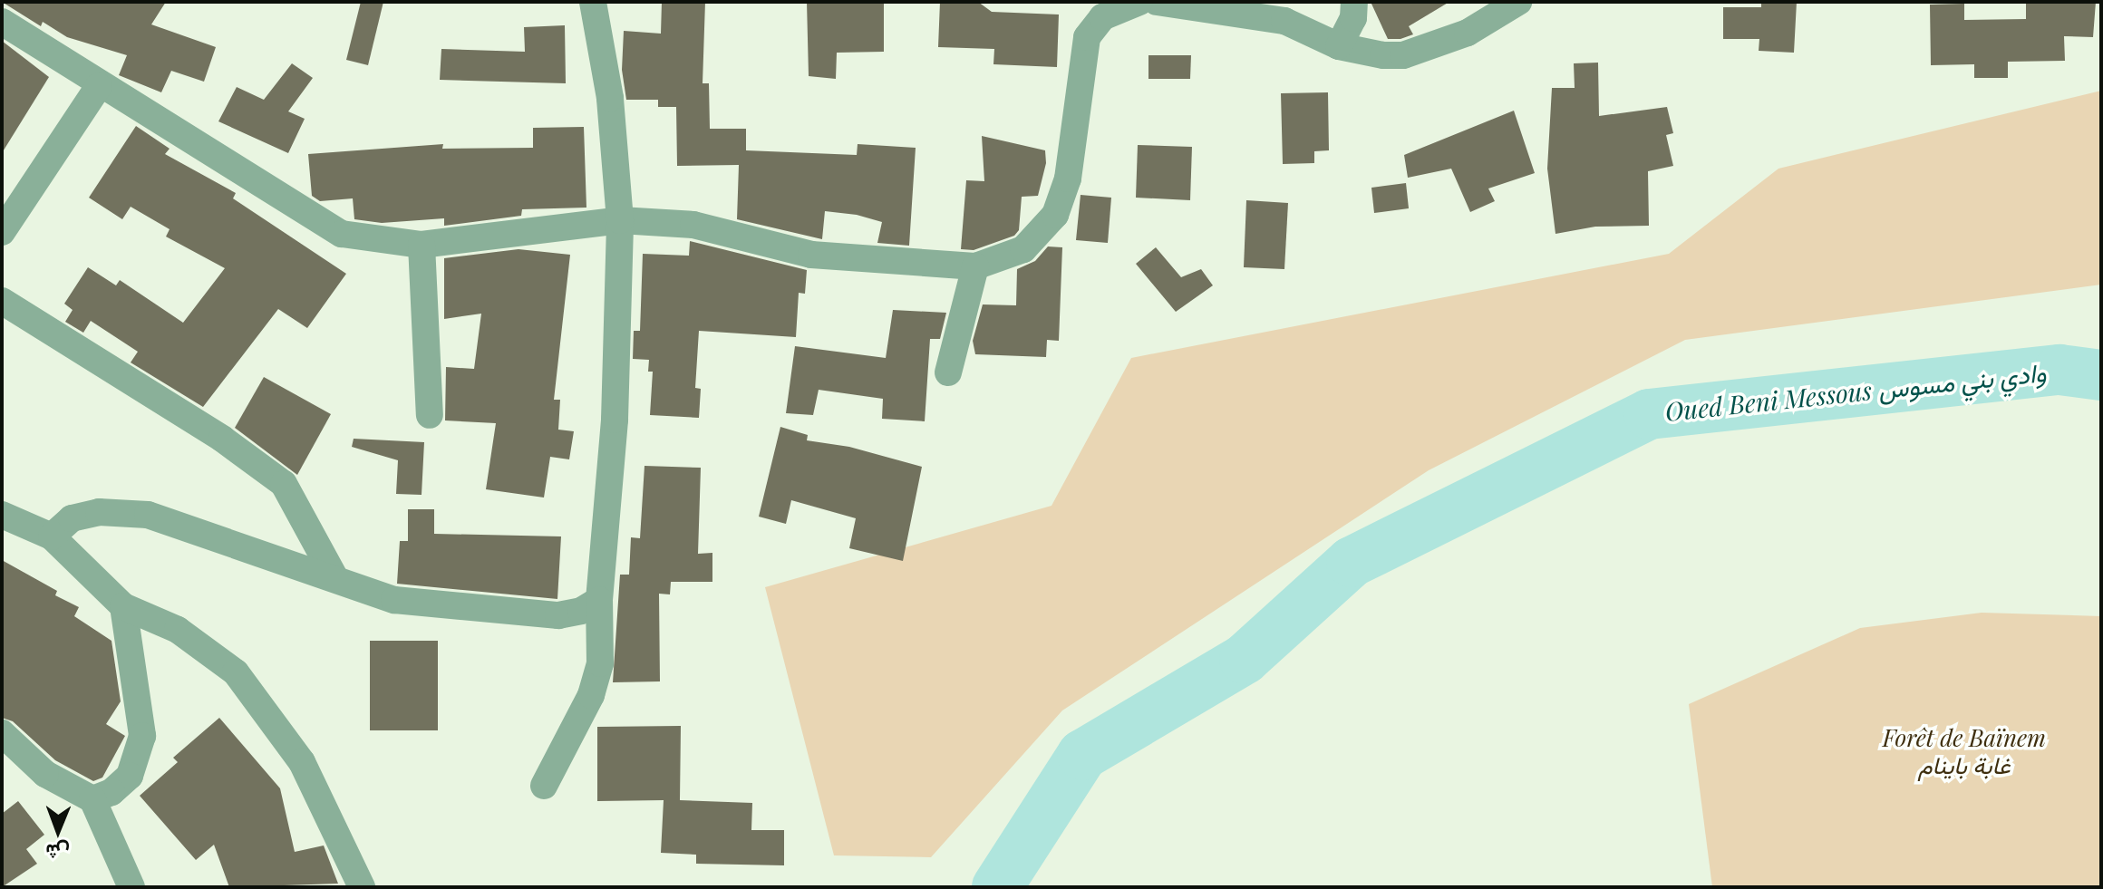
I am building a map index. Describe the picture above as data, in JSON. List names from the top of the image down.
{
  "water": ["Oued Beni Messous وادي بني مسوس"],
  "parks": ["Forêt de Baïnem غابة باينام"],
  "north": "bottom"
}
